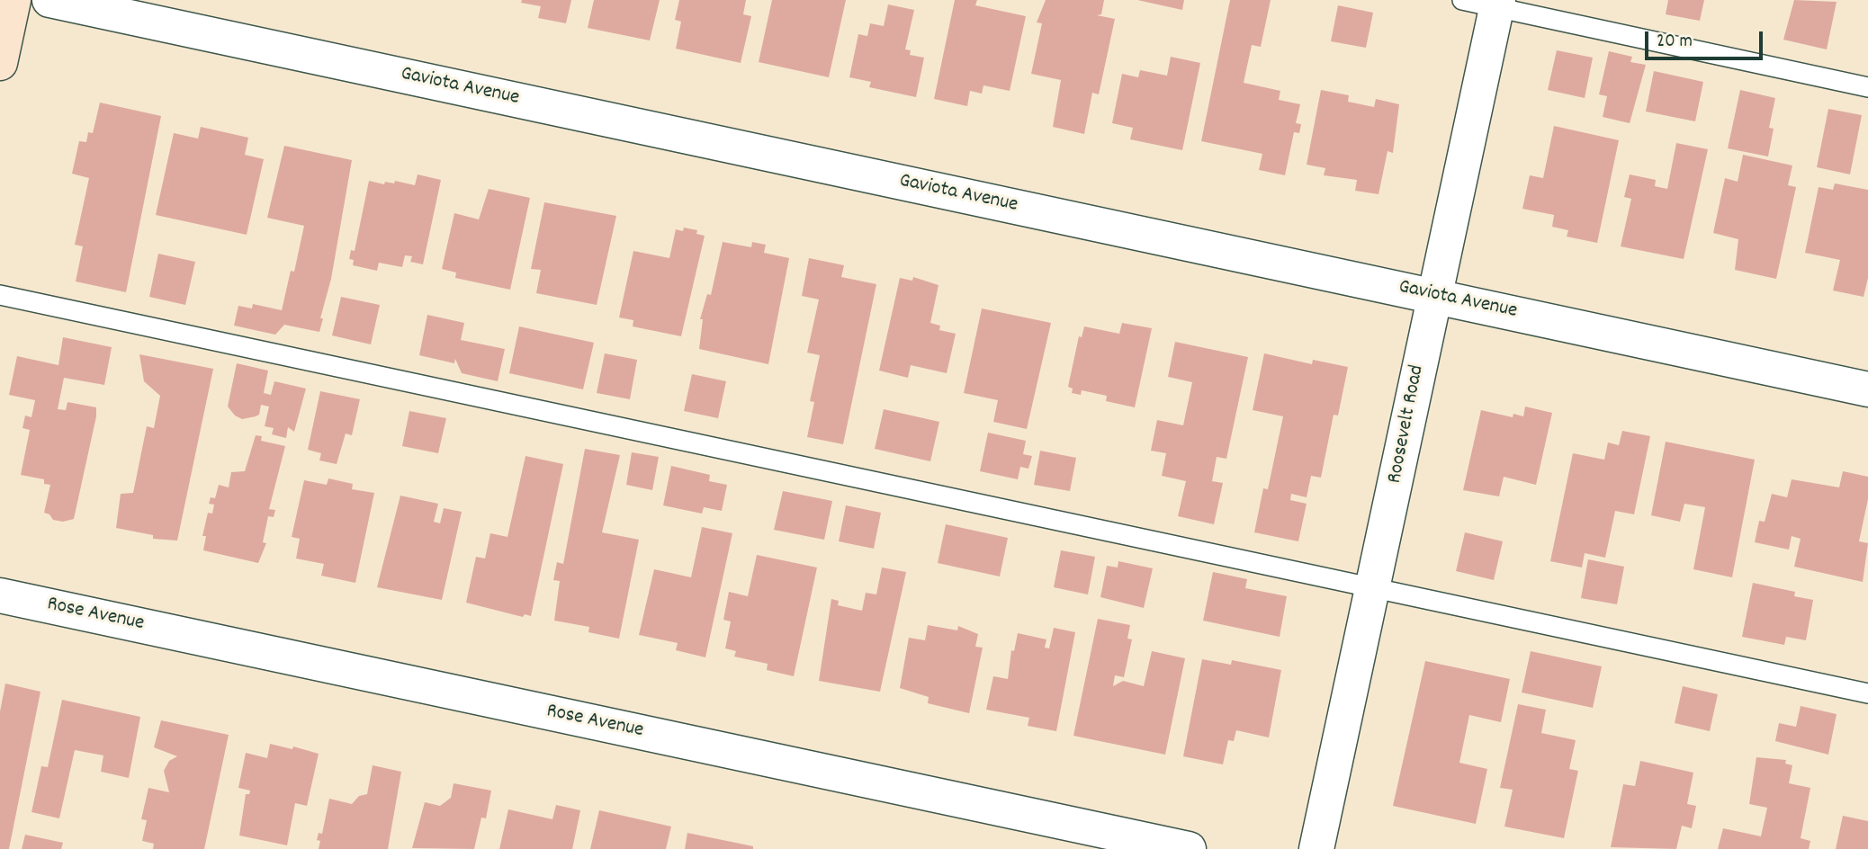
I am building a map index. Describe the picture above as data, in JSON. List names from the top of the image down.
{
  "streets": {
    "street": ["Gaviota Avenue", "Roosevelt Road", "Rose Avenue"]
  },
  "crossings": [
    ["Gaviota Avenue", "Roosevelt Road"]
  ],
  "scale_bar": "20 m"
}
